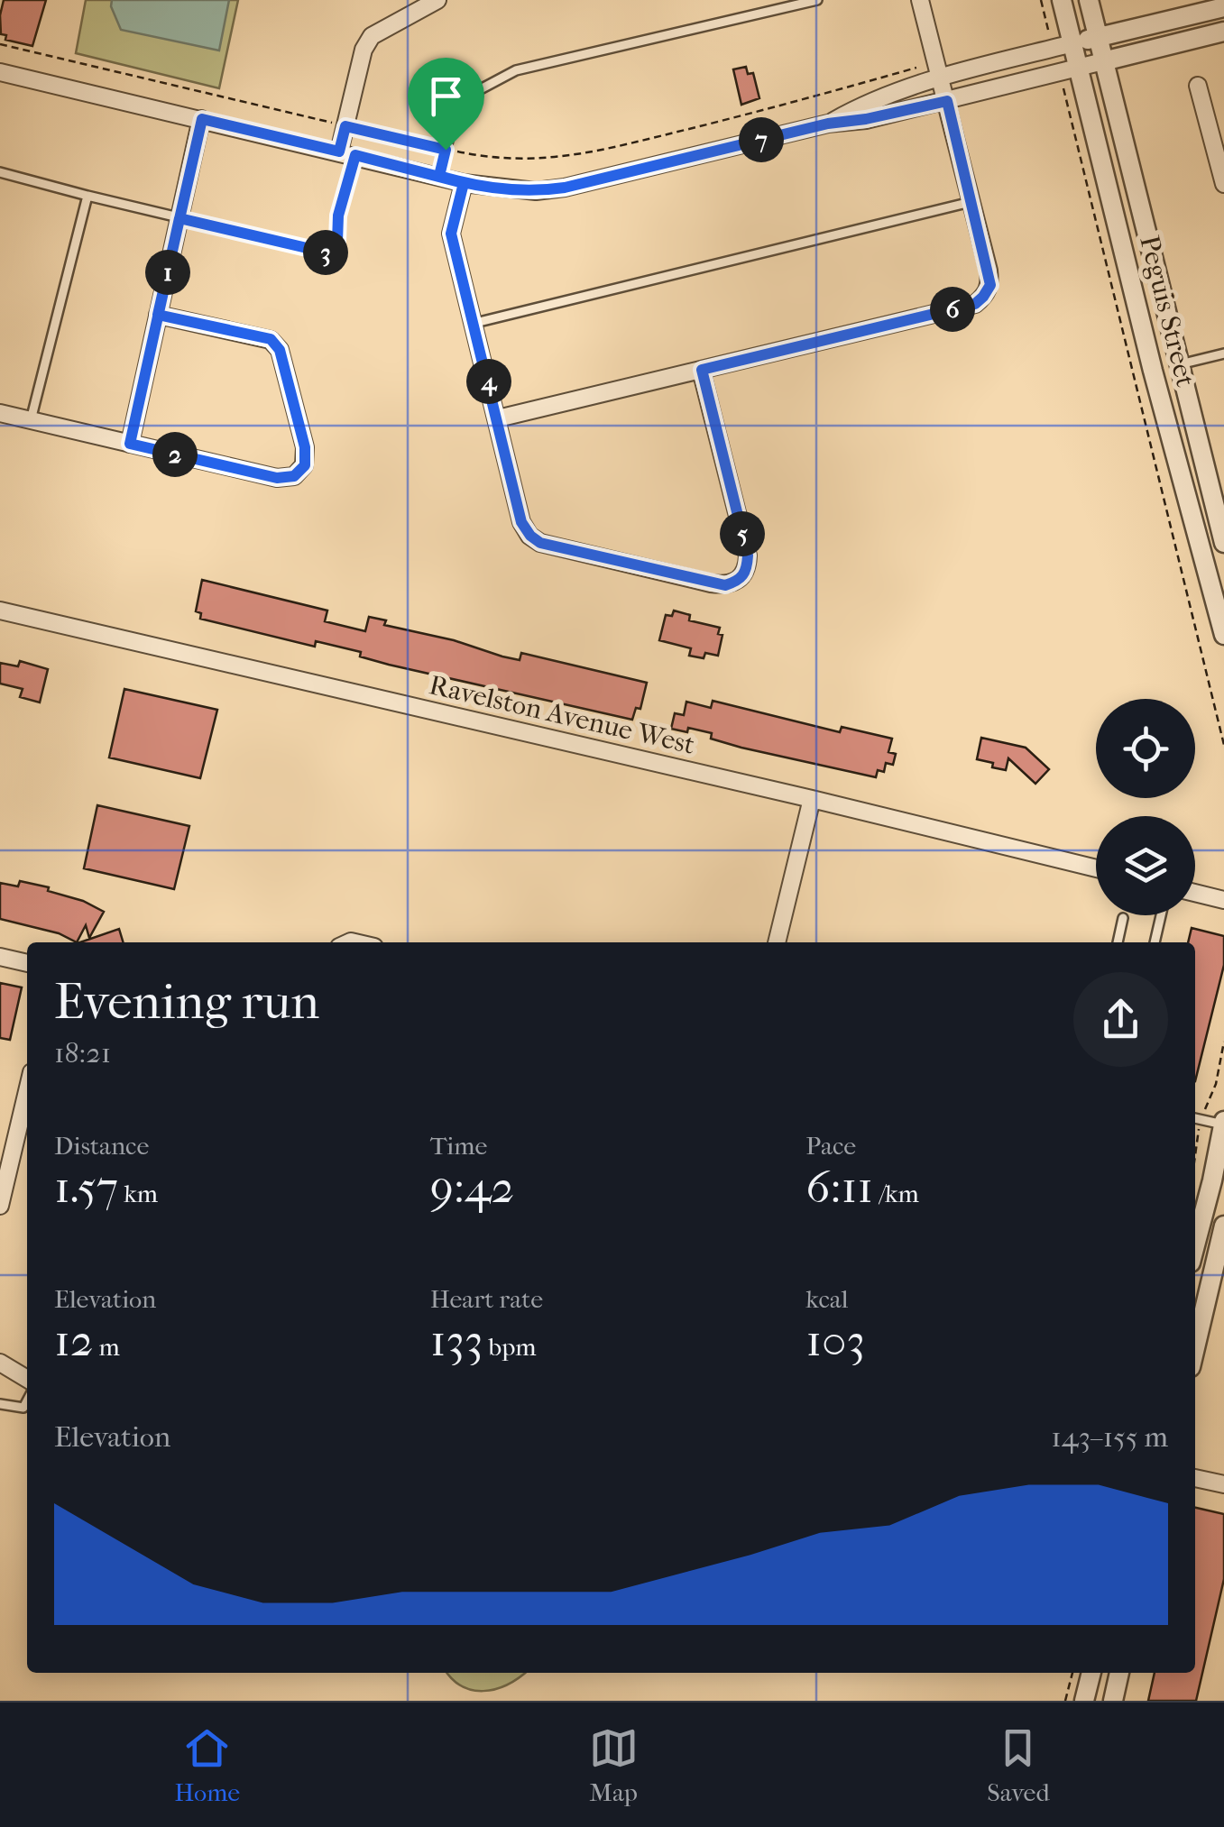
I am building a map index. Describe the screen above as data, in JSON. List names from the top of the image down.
{
  "streets": {
    "street": ["Peguis Street", "Ravelston Avenue West"]
  },
  "page": {
    "pins": [
      "7",
      "3",
      "1",
      "6",
      "4",
      "2",
      "5"
    ],
    "heading": ["Evening run", "18:21"],
    "stats": [
      ["Distance", "1.57 km"],
      ["Time", "9:42"],
      ["Pace", "6:11 /km"],
      ["Elevation", "12 m"],
      ["Heart rate", "133 bpm"],
      ["kcal", "103"]
    ],
    "chart": ["Elevation", "143–155 m"],
    "tabs": ["Home", "Map", "Saved"]
  }
}
